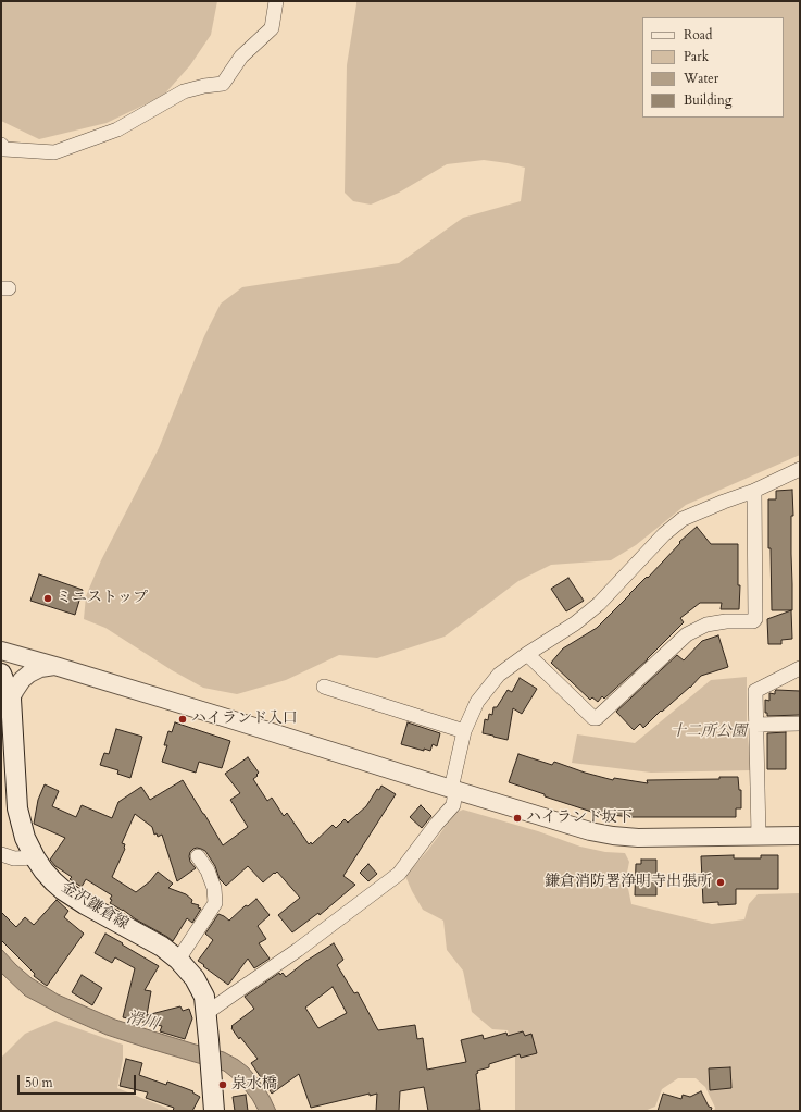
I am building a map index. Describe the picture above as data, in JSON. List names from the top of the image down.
{
  "streets": {
    "main road": ["金沢鎌倉線"]
  },
  "water": ["滑川"],
  "parks": ["十二所公園"],
  "places": [
    "ミニストップ",
    "ハイランド入口",
    "ハイランド坂下",
    "鎌倉消防署浄明寺出張所",
    "泉水橋"
  ],
  "legend": [
    "Road",
    "Park",
    "Water",
    "Building"
  ],
  "scale_bar": "50 m"
}
